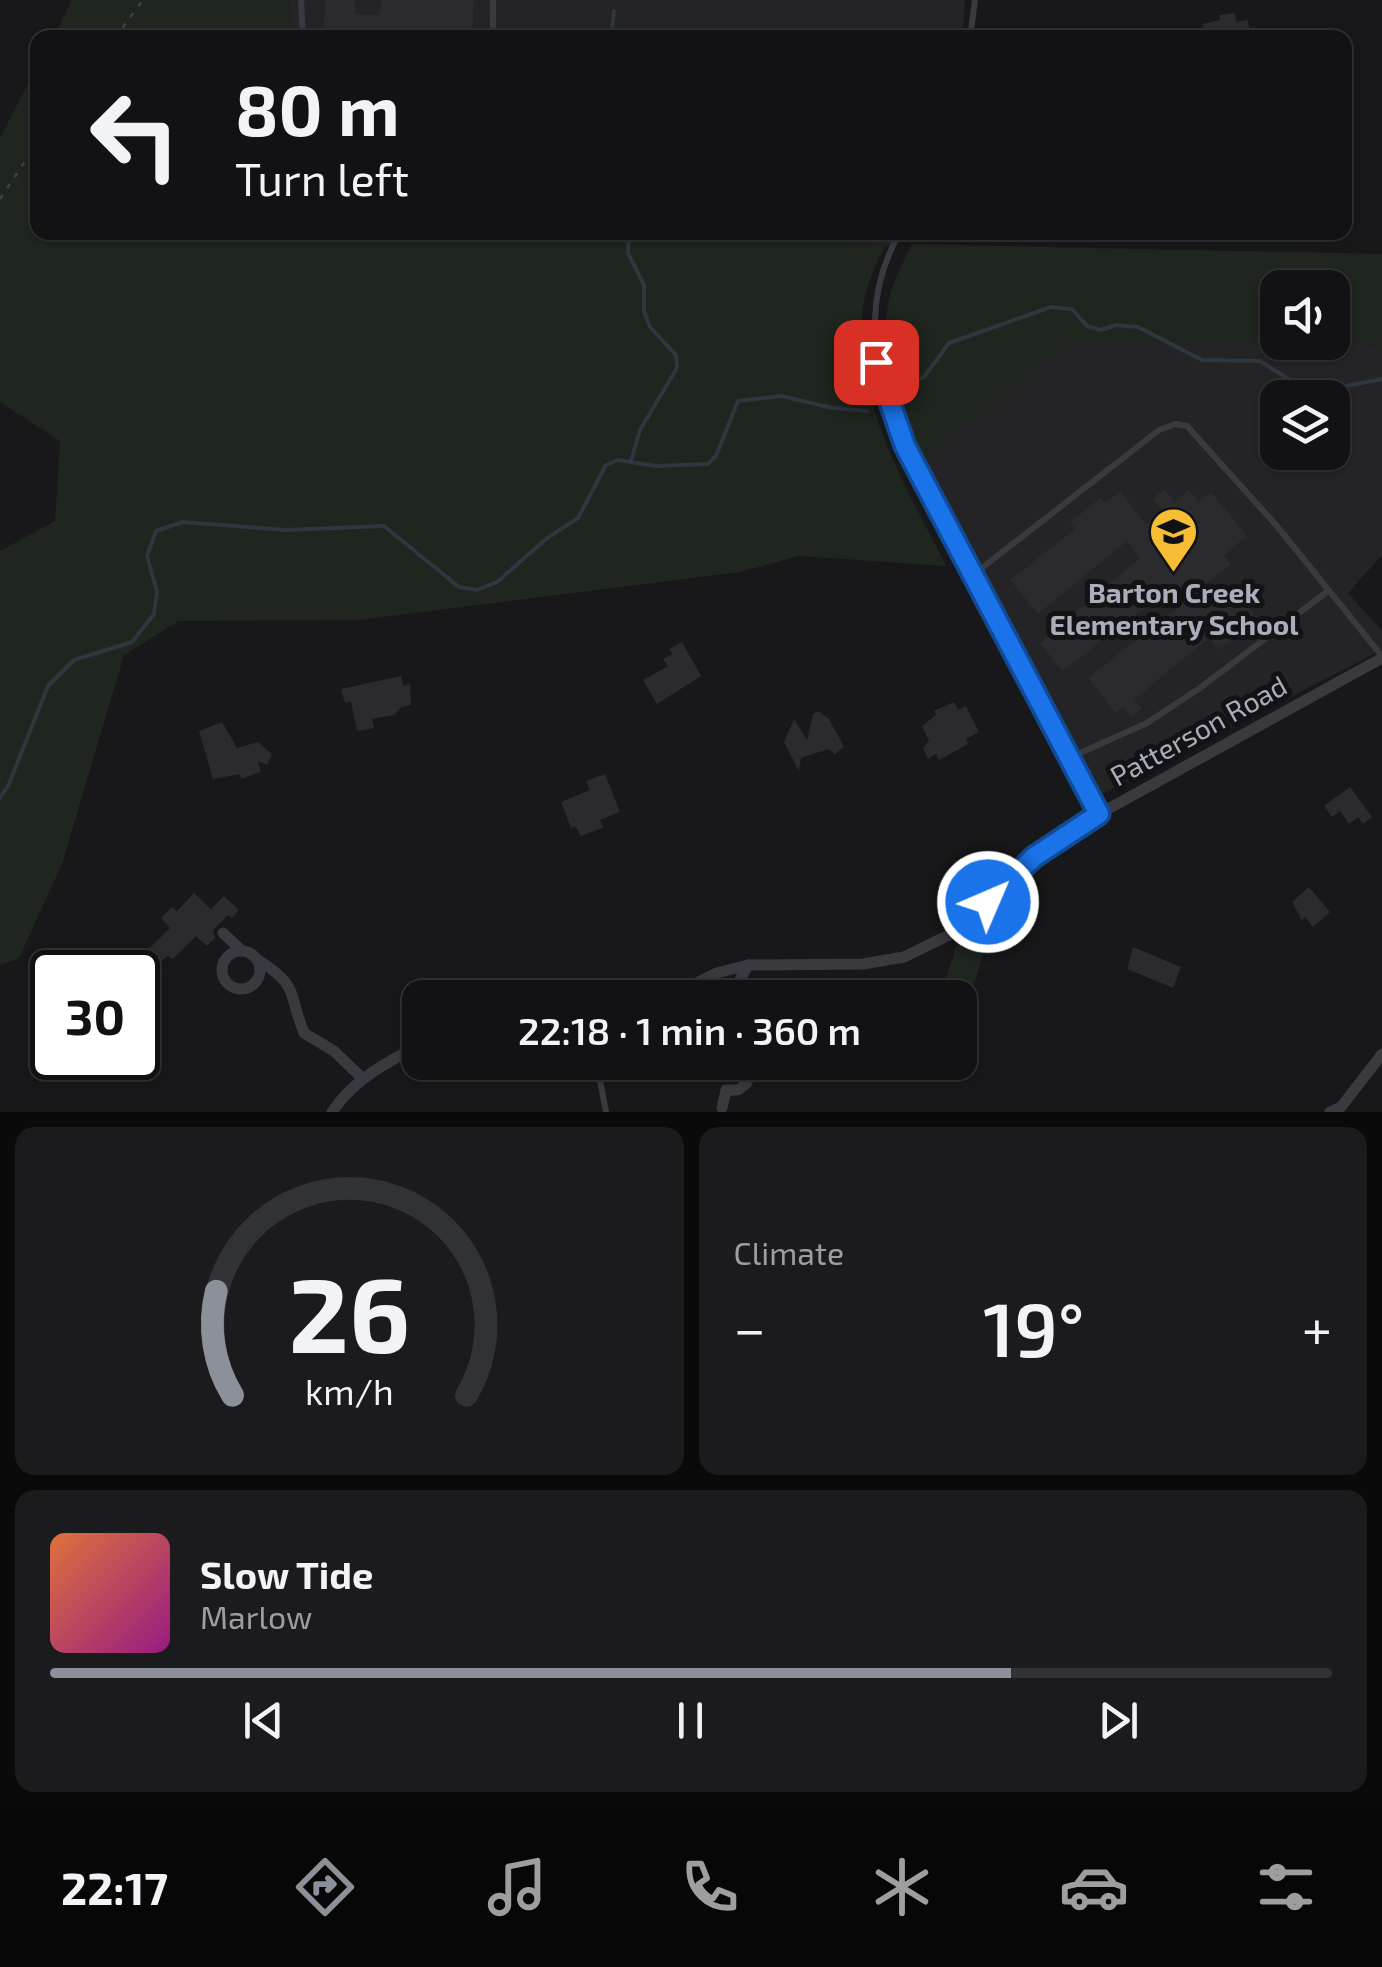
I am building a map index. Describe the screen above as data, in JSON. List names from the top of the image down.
{
  "streets": {
    "street": ["Patterson Road"]
  },
  "places": {
    "school or university": ["Barton Creek Elementary School"]
  },
  "page": {
    "turn": ["80 m", "Turn left"],
    "limit": "30",
    "trip": "22:18 · 1 min · 360 m",
    "tile": "Climate",
    "heat": ["−", "19°", "+"],
    "song": ["Slow Tide", "Marlow"],
    "tabs": "22:17",
    "gauge": ["26", "km/h"]
  }
}
